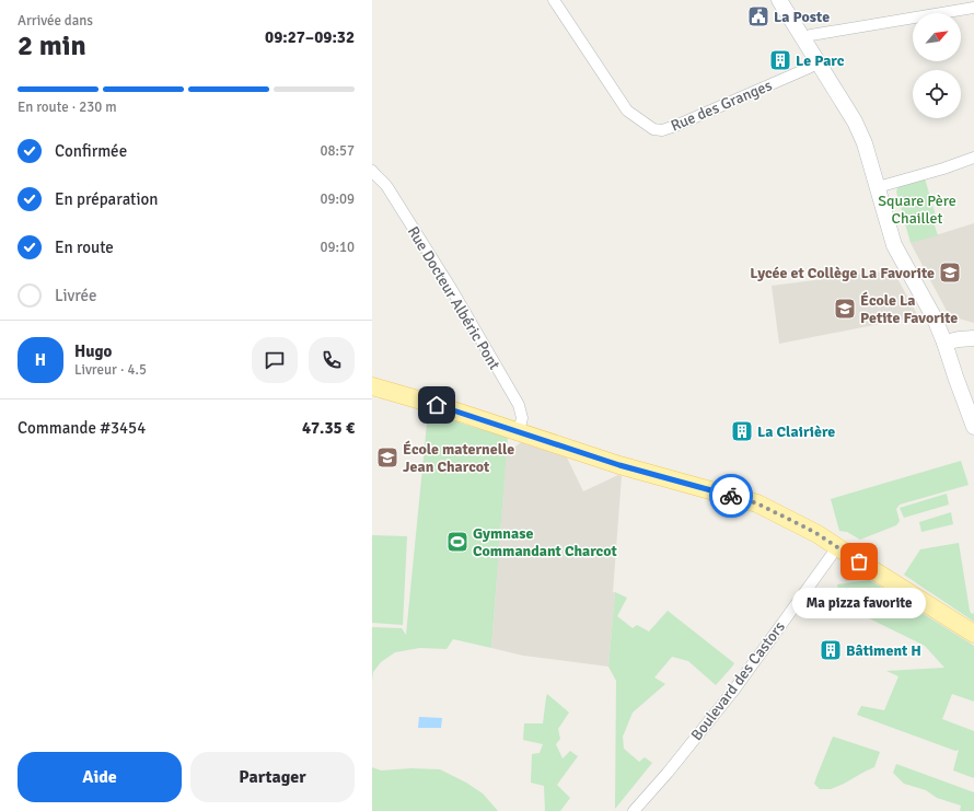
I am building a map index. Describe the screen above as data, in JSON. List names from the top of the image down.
{
  "streets": {
    "street": ["Rue des Granges", "Rue Docteur Albéric Pont", "Boulevard des Castors"]
  },
  "parks": ["Square Père Chaillet"],
  "places": {
    "public building": ["La Poste"],
    "building": ["Le Parc", "La Clairière", "Bâtiment H"],
    "school or university": ["Lycée et Collège La Favorite", "École La Petite Favorite", "École maternelle Jean Charcot"],
    "sports": ["Gymnase Commandant Charcot"],
    "other": ["Ma pizza favorite"]
  },
  "north": "top right",
  "page": {
    "heading": ["2 min", "Arrivée dans", "09:27–09:32"],
    "panel": [
      "Hugo",
      "Livreur · 4.5",
      "Commande #3454",
      "47.35 €"
    ],
    "bar": "En route · 230 m",
    "list": [
      ["Confirmée", "08:57"],
      ["En préparation", "09:09"],
      ["En route", "09:10"],
      "Livrée"
    ],
    "round": "H",
    "bubble": "Ma pizza favorite",
    "buttons": ["Aide", "Partager"]
  }
}
